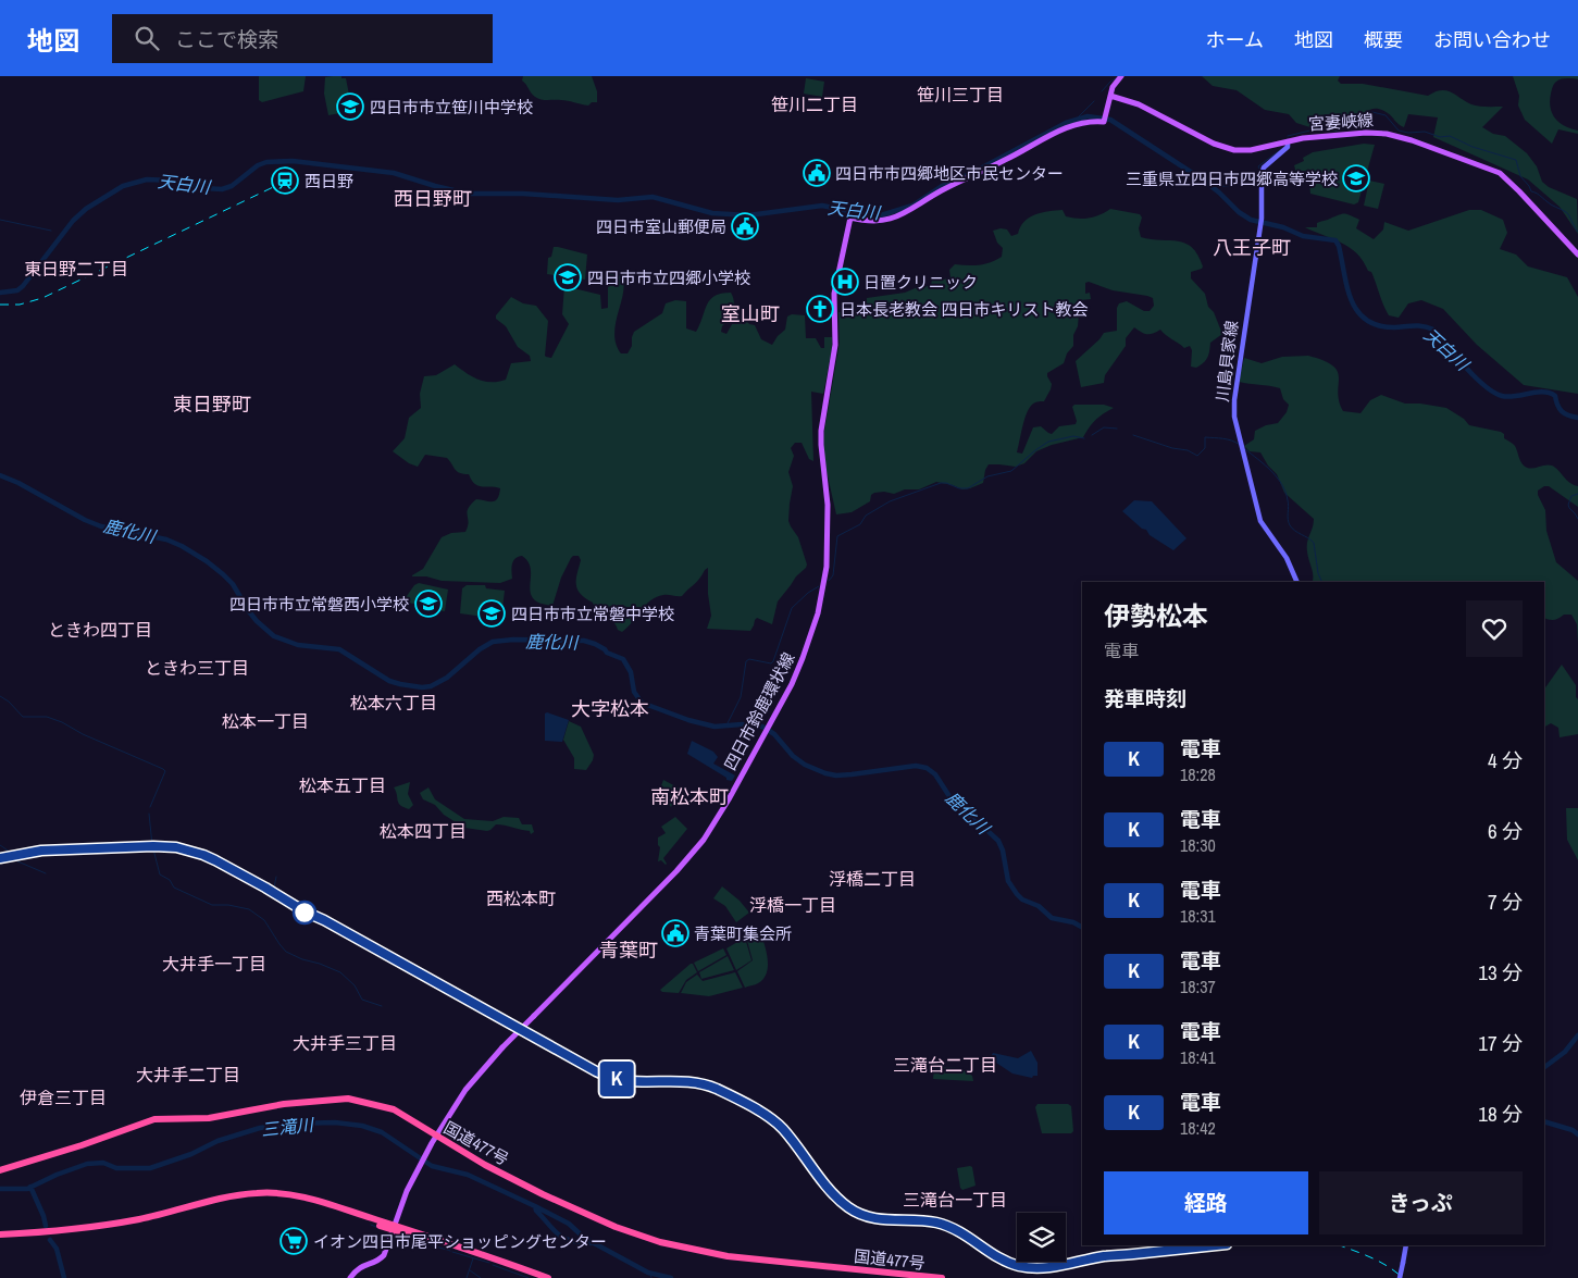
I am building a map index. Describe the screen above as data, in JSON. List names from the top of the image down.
{
  "streets": {
    "highway": ["国道477号"],
    "main road": ["宮妻峡線", "川島貝家線", "四日市鈴鹿環状線"]
  },
  "crossings": [
    ["宮妻峡線", "川島貝家線"],
    ["宮妻峡線", "四日市鈴鹿環状線"],
    ["四日市鈴鹿環状線", "国道477号"]
  ],
  "districts": [
    "笹川三丁目",
    "笹川二丁目",
    "西日野町",
    "八王子町",
    "東日野二丁目",
    "室山町",
    "東日野町",
    "ときわ四丁目",
    "ときわ三丁目",
    "松本六丁目",
    "大字松本",
    "松本一丁目",
    "松本五丁目",
    "南松本町",
    "松本四丁目",
    "浮橋二丁目",
    "西松本町",
    "浮橋一丁目",
    "青葉町",
    "大井手一丁目",
    "大井手三丁目",
    "三滝台二丁目",
    "大井手二丁目",
    "伊倉三丁目",
    "三滝台一丁目"
  ],
  "water": ["天白川", "鹿化川", "三滝川"],
  "places": {
    "school or university": [
      "四日市市立笹川中学校",
      "三重県立四日市四郷高等学校",
      "四日市市立四郷小学校",
      "四日市市立常磐西小学校",
      "四日市市立常磐中学校"
    ],
    "public building": ["四日市市四郷地区市民センター", "四日市室山郵便局", "青葉町集会所"],
    "station": ["西日野"],
    "hospital": ["日置クリニック"],
    "church": ["日本長老教会 四日市キリスト教会"],
    "supermarket": ["イオン四日市尾平ショッピングセンター"]
  },
  "page": {
    "header": "地図",
    "search": "ここで検索",
    "nav": [
      "ホーム",
      "地図",
      "概要",
      "お問い合わせ"
    ],
    "on_map": "K",
    "heading": [
      ["伊勢松本", "電車"],
      "発車時刻"
    ],
    "list": [
      {
        "mark": "K",
        "name": "電車",
        "note": "18:28",
        "value": "4 分"
      },
      {
        "mark": "K",
        "name": "電車",
        "note": "18:30",
        "value": "6 分"
      },
      {
        "mark": "K",
        "name": "電車",
        "note": "18:31",
        "value": "7 分"
      },
      {
        "mark": "K",
        "name": "電車",
        "note": "18:37",
        "value": "13 分"
      },
      {
        "mark": "K",
        "name": "電車",
        "note": "18:41",
        "value": "17 分"
      },
      {
        "mark": "K",
        "name": "電車",
        "note": "18:42",
        "value": "18 分"
      }
    ],
    "buttons": ["経路", "きっぷ"]
  }
}
